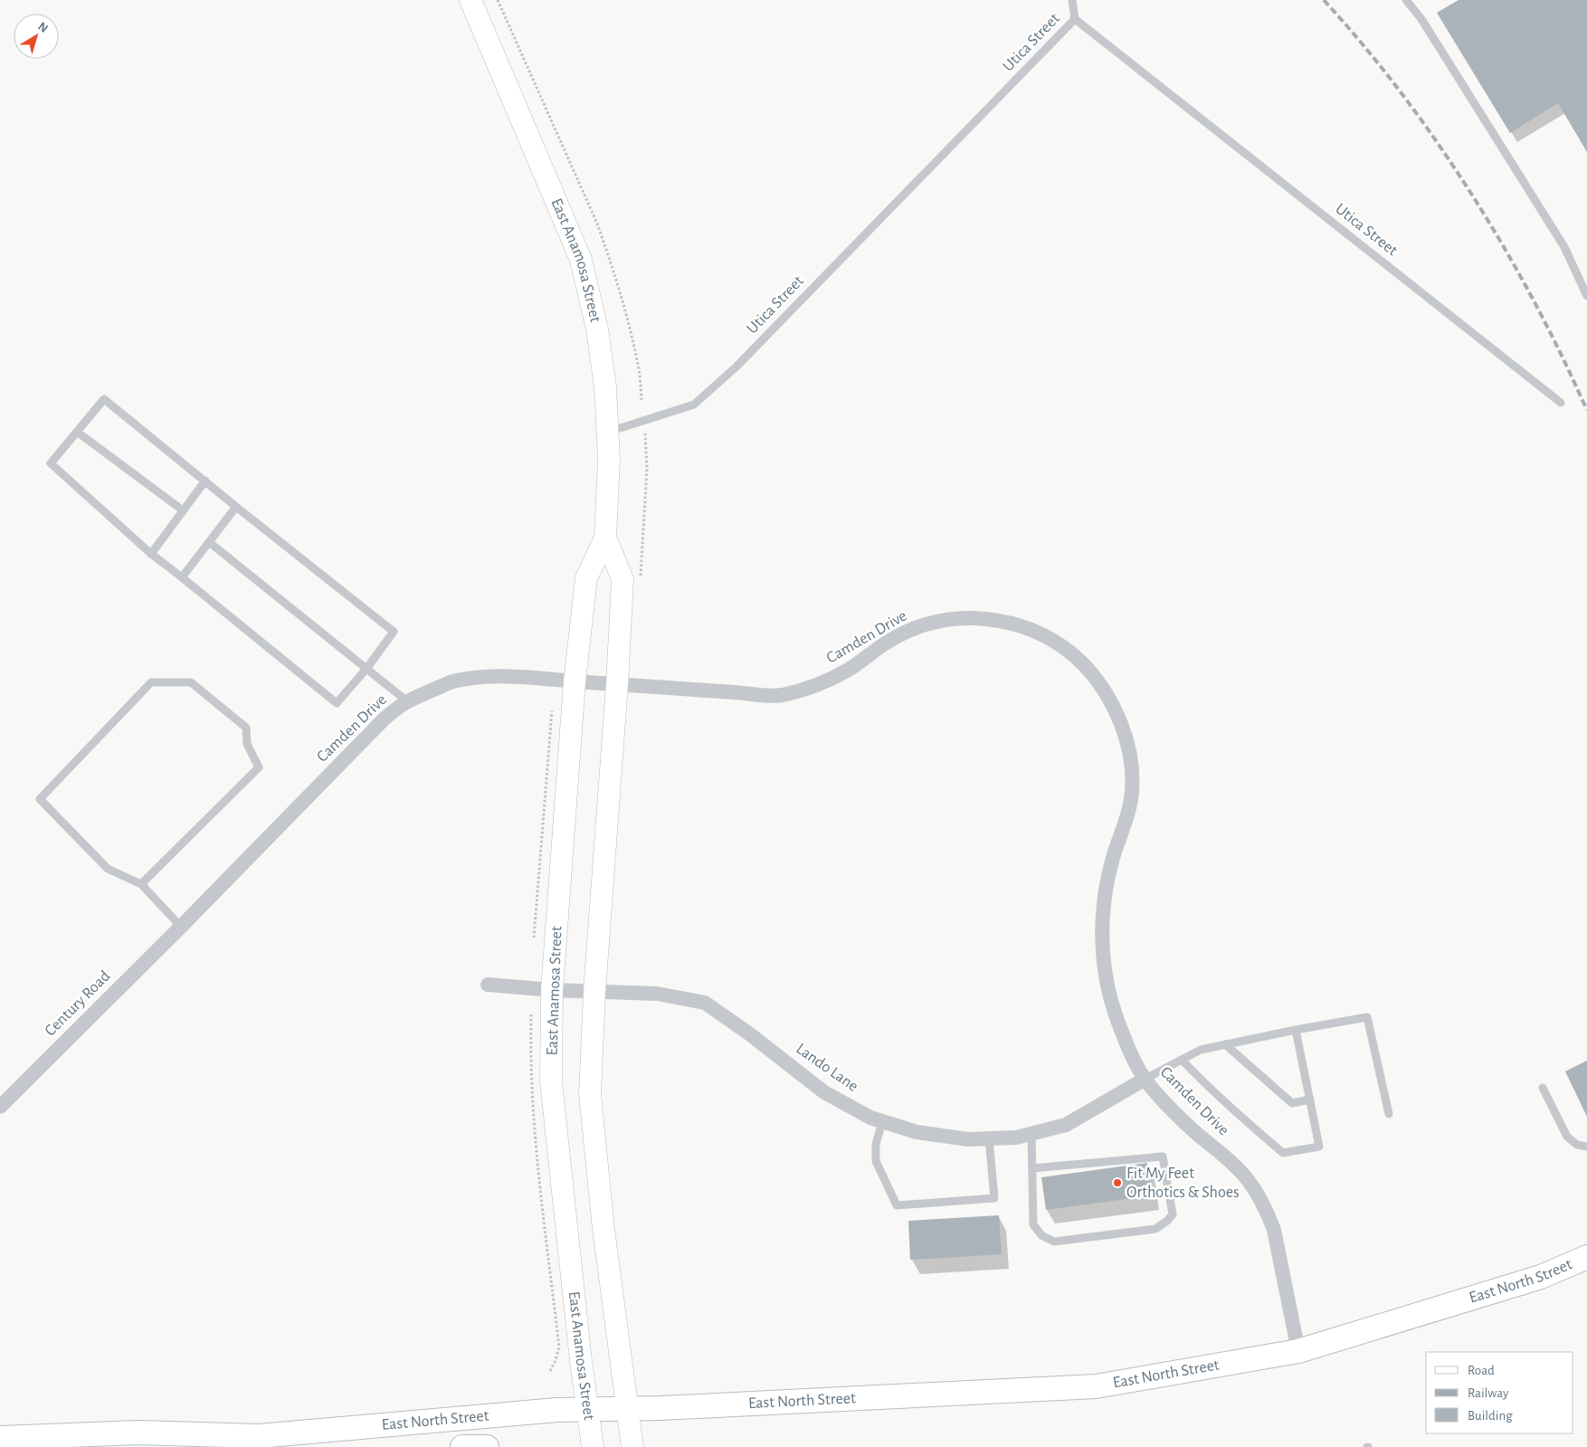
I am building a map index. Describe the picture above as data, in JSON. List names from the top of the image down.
{
  "streets": {
    "main road": ["East Anamosa Street", "East North Street"],
    "street": ["Camden Drive", "Century Road", "Lando Lane"],
    "lane": ["Utica Street"]
  },
  "crossings": [
    ["Utica Street", "East Anamosa Street"],
    ["East Anamosa Street", "Camden Drive"],
    ["East Anamosa Street", "Lando Lane"],
    ["East Anamosa Street", "East North Street"],
    ["Camden Drive", "Century Road"],
    ["Camden Drive", "Lando Lane"],
    ["Camden Drive", "East North Street"]
  ],
  "places": ["Fit My Feet Orthotics & Shoes"],
  "legend": ["Road", "Railway", "Building"],
  "north": "top right"
}
